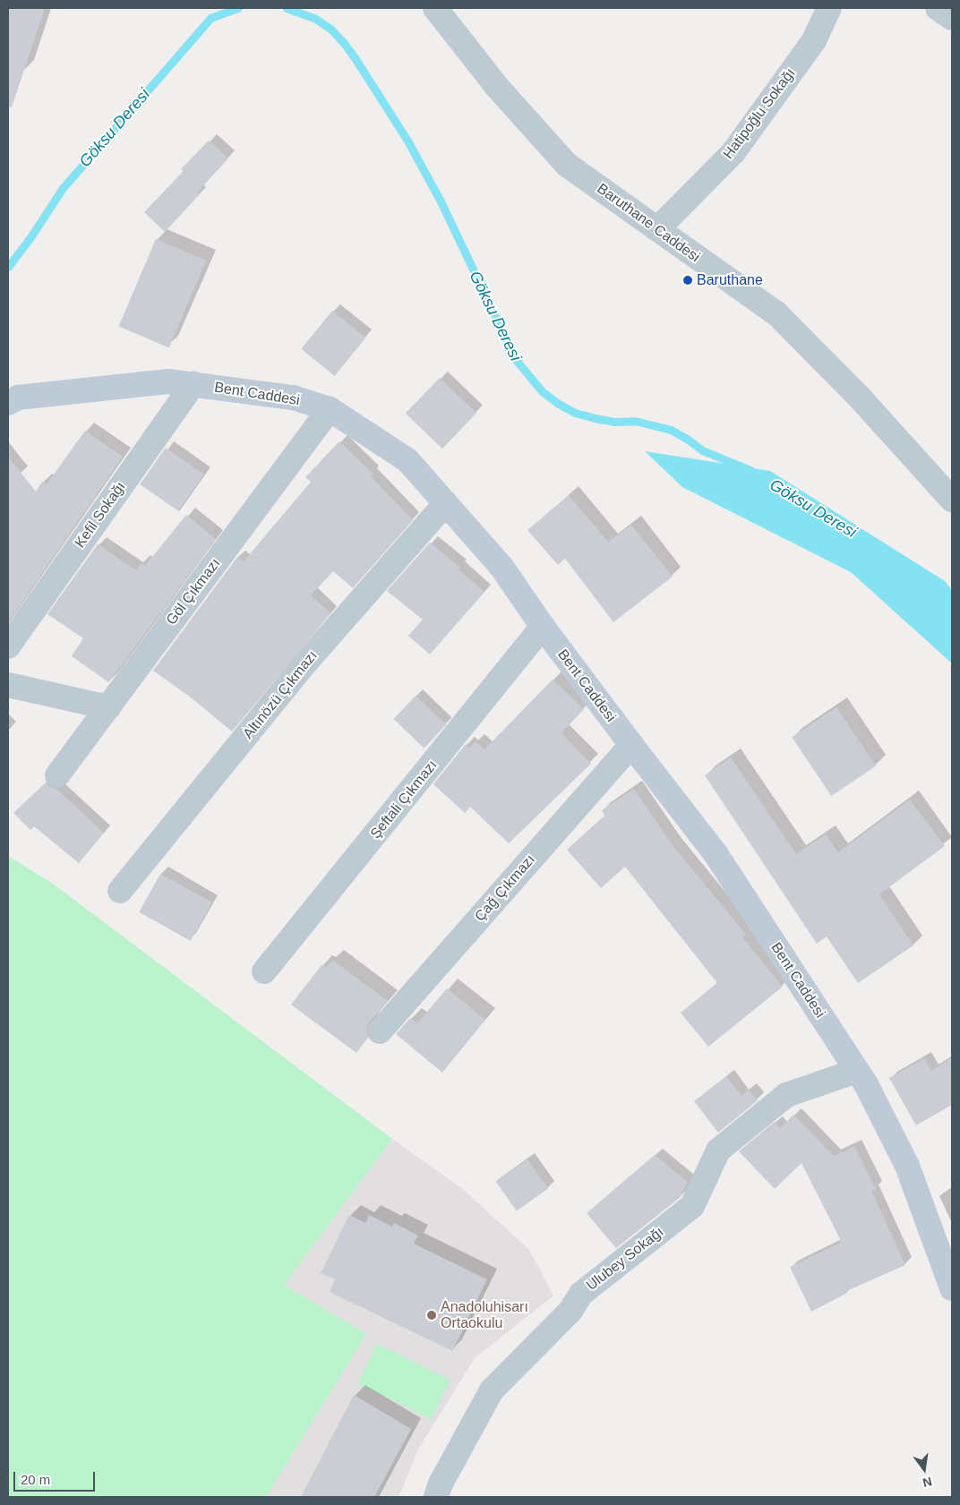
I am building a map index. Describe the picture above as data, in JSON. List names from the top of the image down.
{
  "streets": {
    "street": [
      "Hatipoğlu Sokağı",
      "Baruthane Caddesi",
      "Bent Caddesi",
      "Kefil Sokağı",
      "Göl Çıkmazı",
      "Altınözü Çıkmazı",
      "Şeftali Çıkmazı",
      "Çağ Çıkmazı",
      "Ulubey Sokağı"
    ]
  },
  "crossings": [
    ["Hatipoğlu Sokağı", "Baruthane Caddesi"],
    ["Bent Caddesi", "Kefil Sokağı"],
    ["Bent Caddesi", "Göl Çıkmazı"],
    ["Bent Caddesi", "Altınözü Çıkmazı"],
    ["Bent Caddesi", "Şeftali Çıkmazı"],
    ["Bent Caddesi", "Çağ Çıkmazı"],
    ["Bent Caddesi", "Ulubey Sokağı"]
  ],
  "water": ["Göksu Deresi"],
  "places": ["Baruthane", "Anadoluhisarı Ortaokulu"],
  "scale_bar": "20 m",
  "north": "bottom"
}
